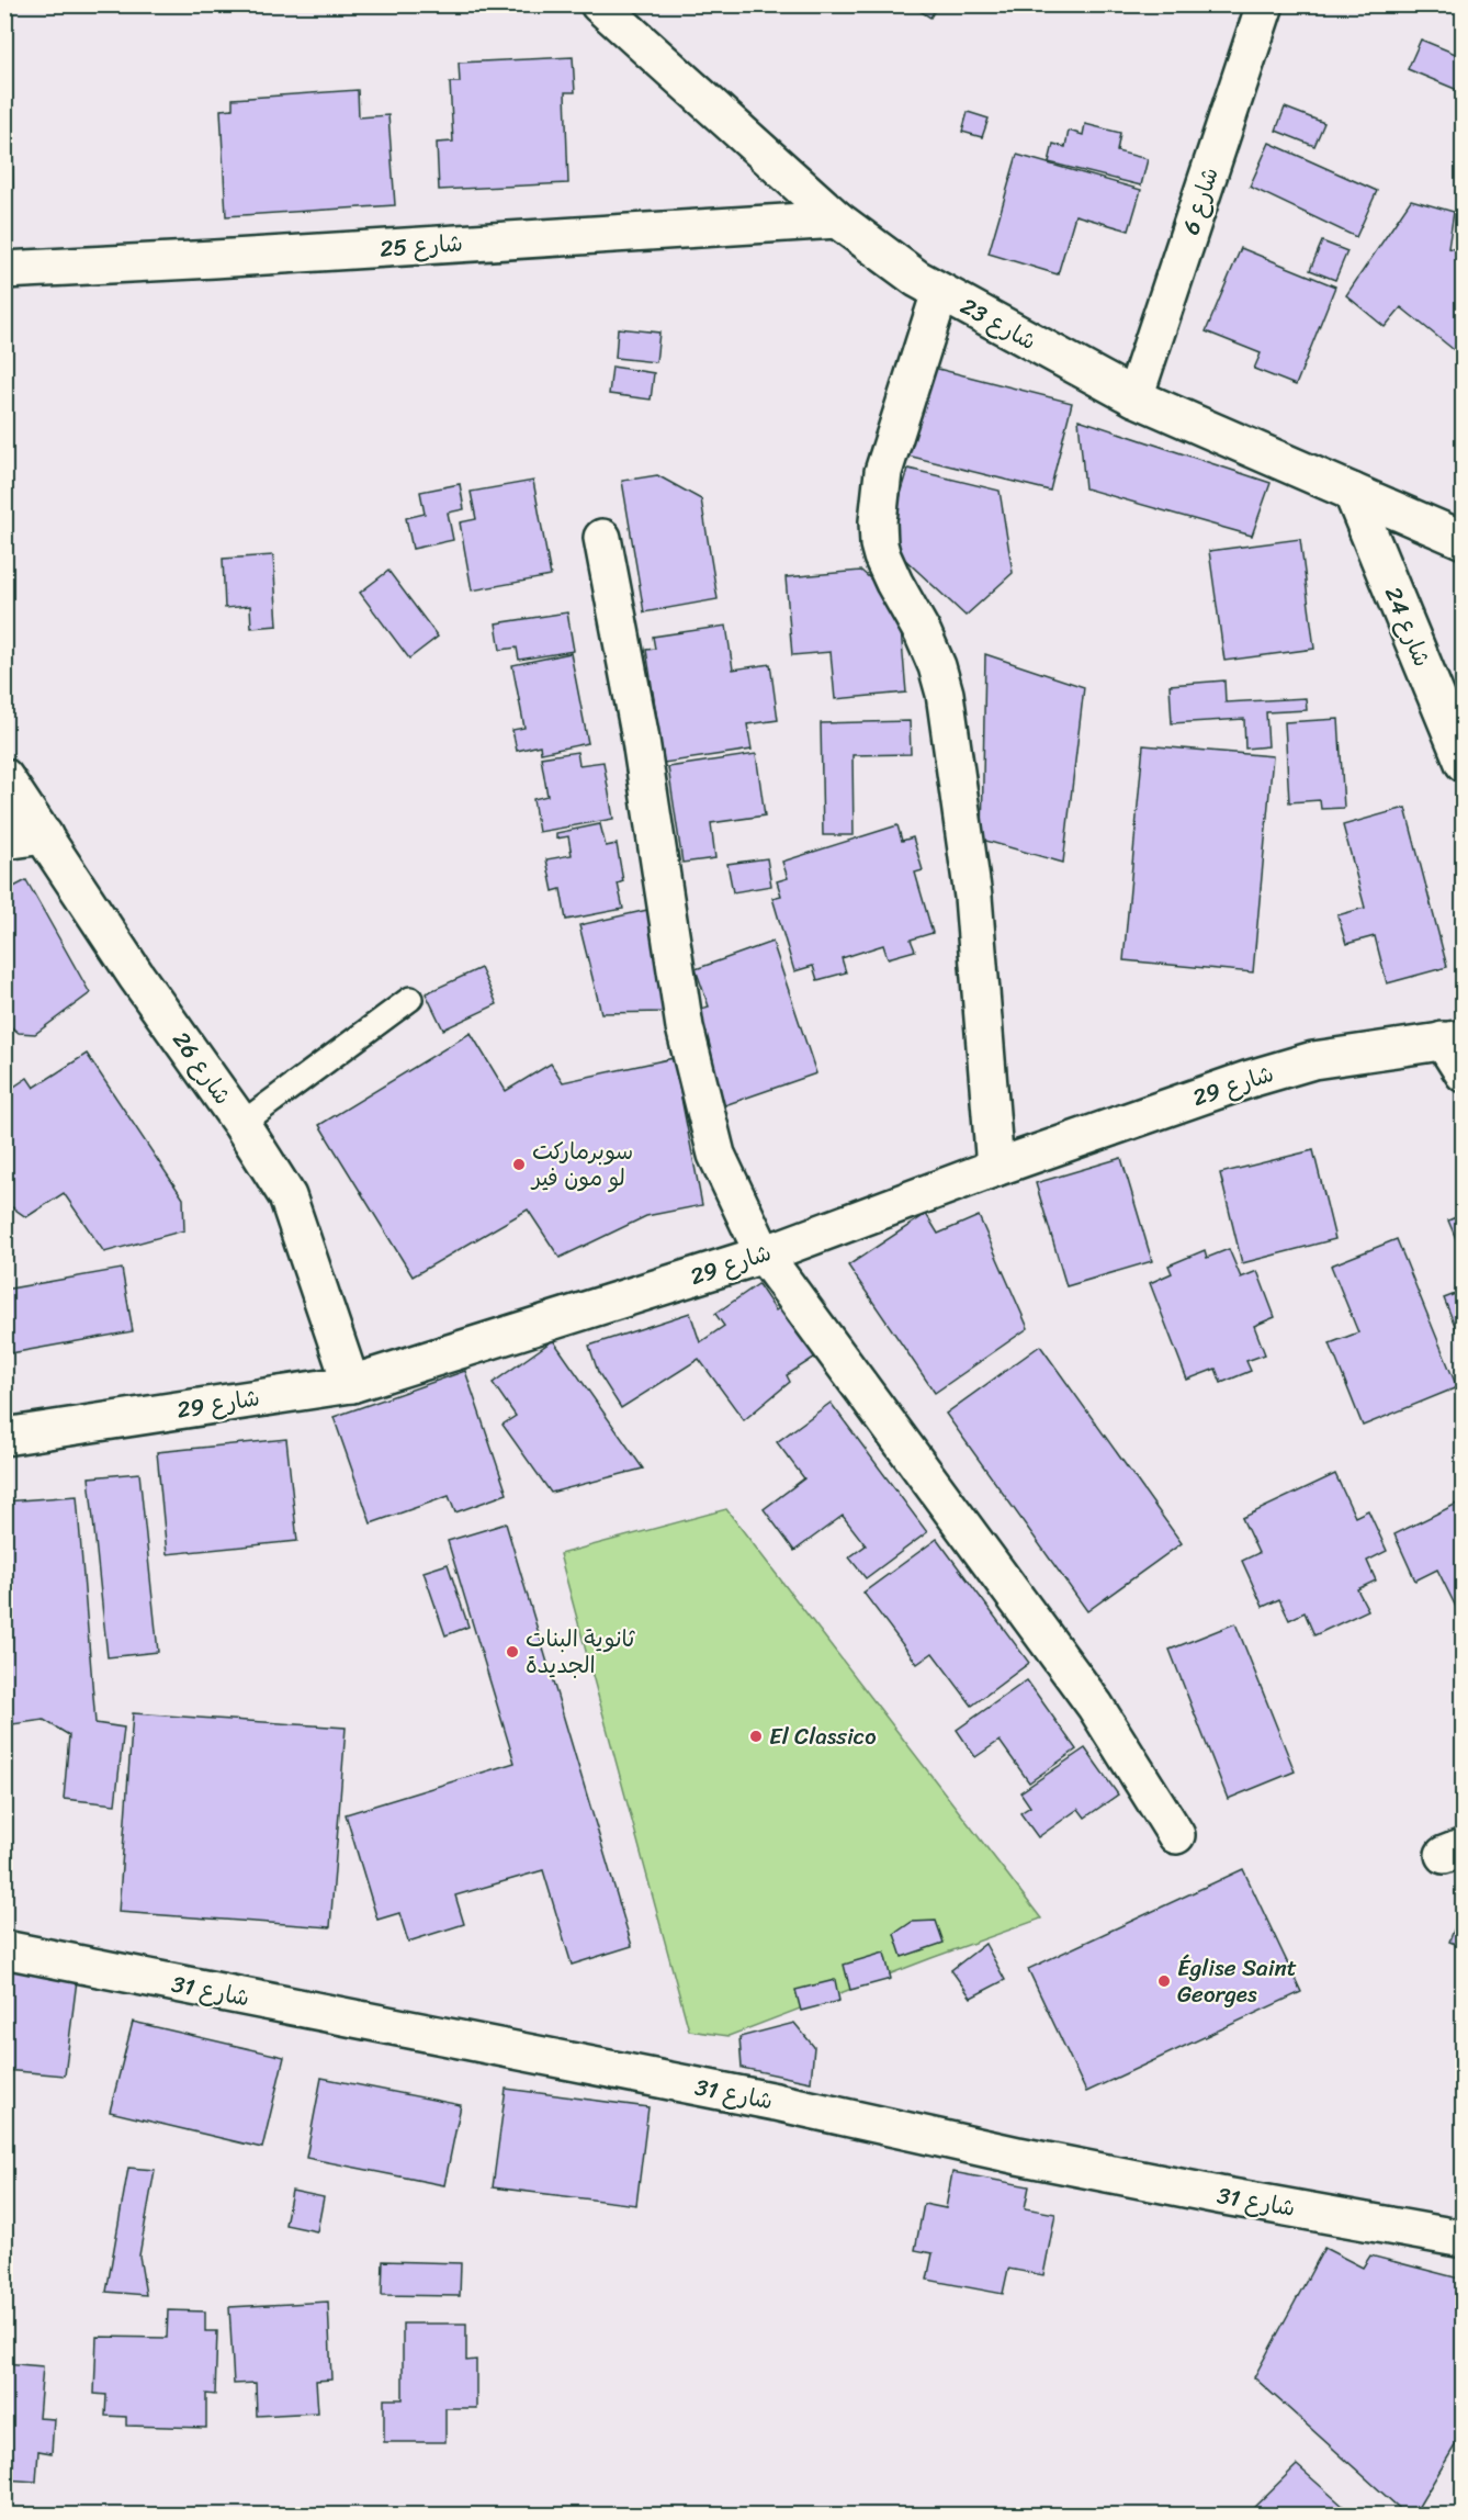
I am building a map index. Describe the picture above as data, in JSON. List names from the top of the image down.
{
  "streets": {
    "street": [
      "شارع 6",
      "شارع 25",
      "شارع 23",
      "شارع 24",
      "شارع 26",
      "شارع 29",
      "شارع 31"
    ]
  },
  "crossings": [
    ["شارع 6", "شارع 23"],
    ["شارع 25", "شارع 23"],
    ["شارع 23", "شارع 24"],
    ["شارع 26", "شارع 29"]
  ],
  "places": [
    "سوبرماركت لو مون فير",
    "ثانوية البنات الجديدة",
    "El Classico",
    "Église Saint Georges"
  ]
}
